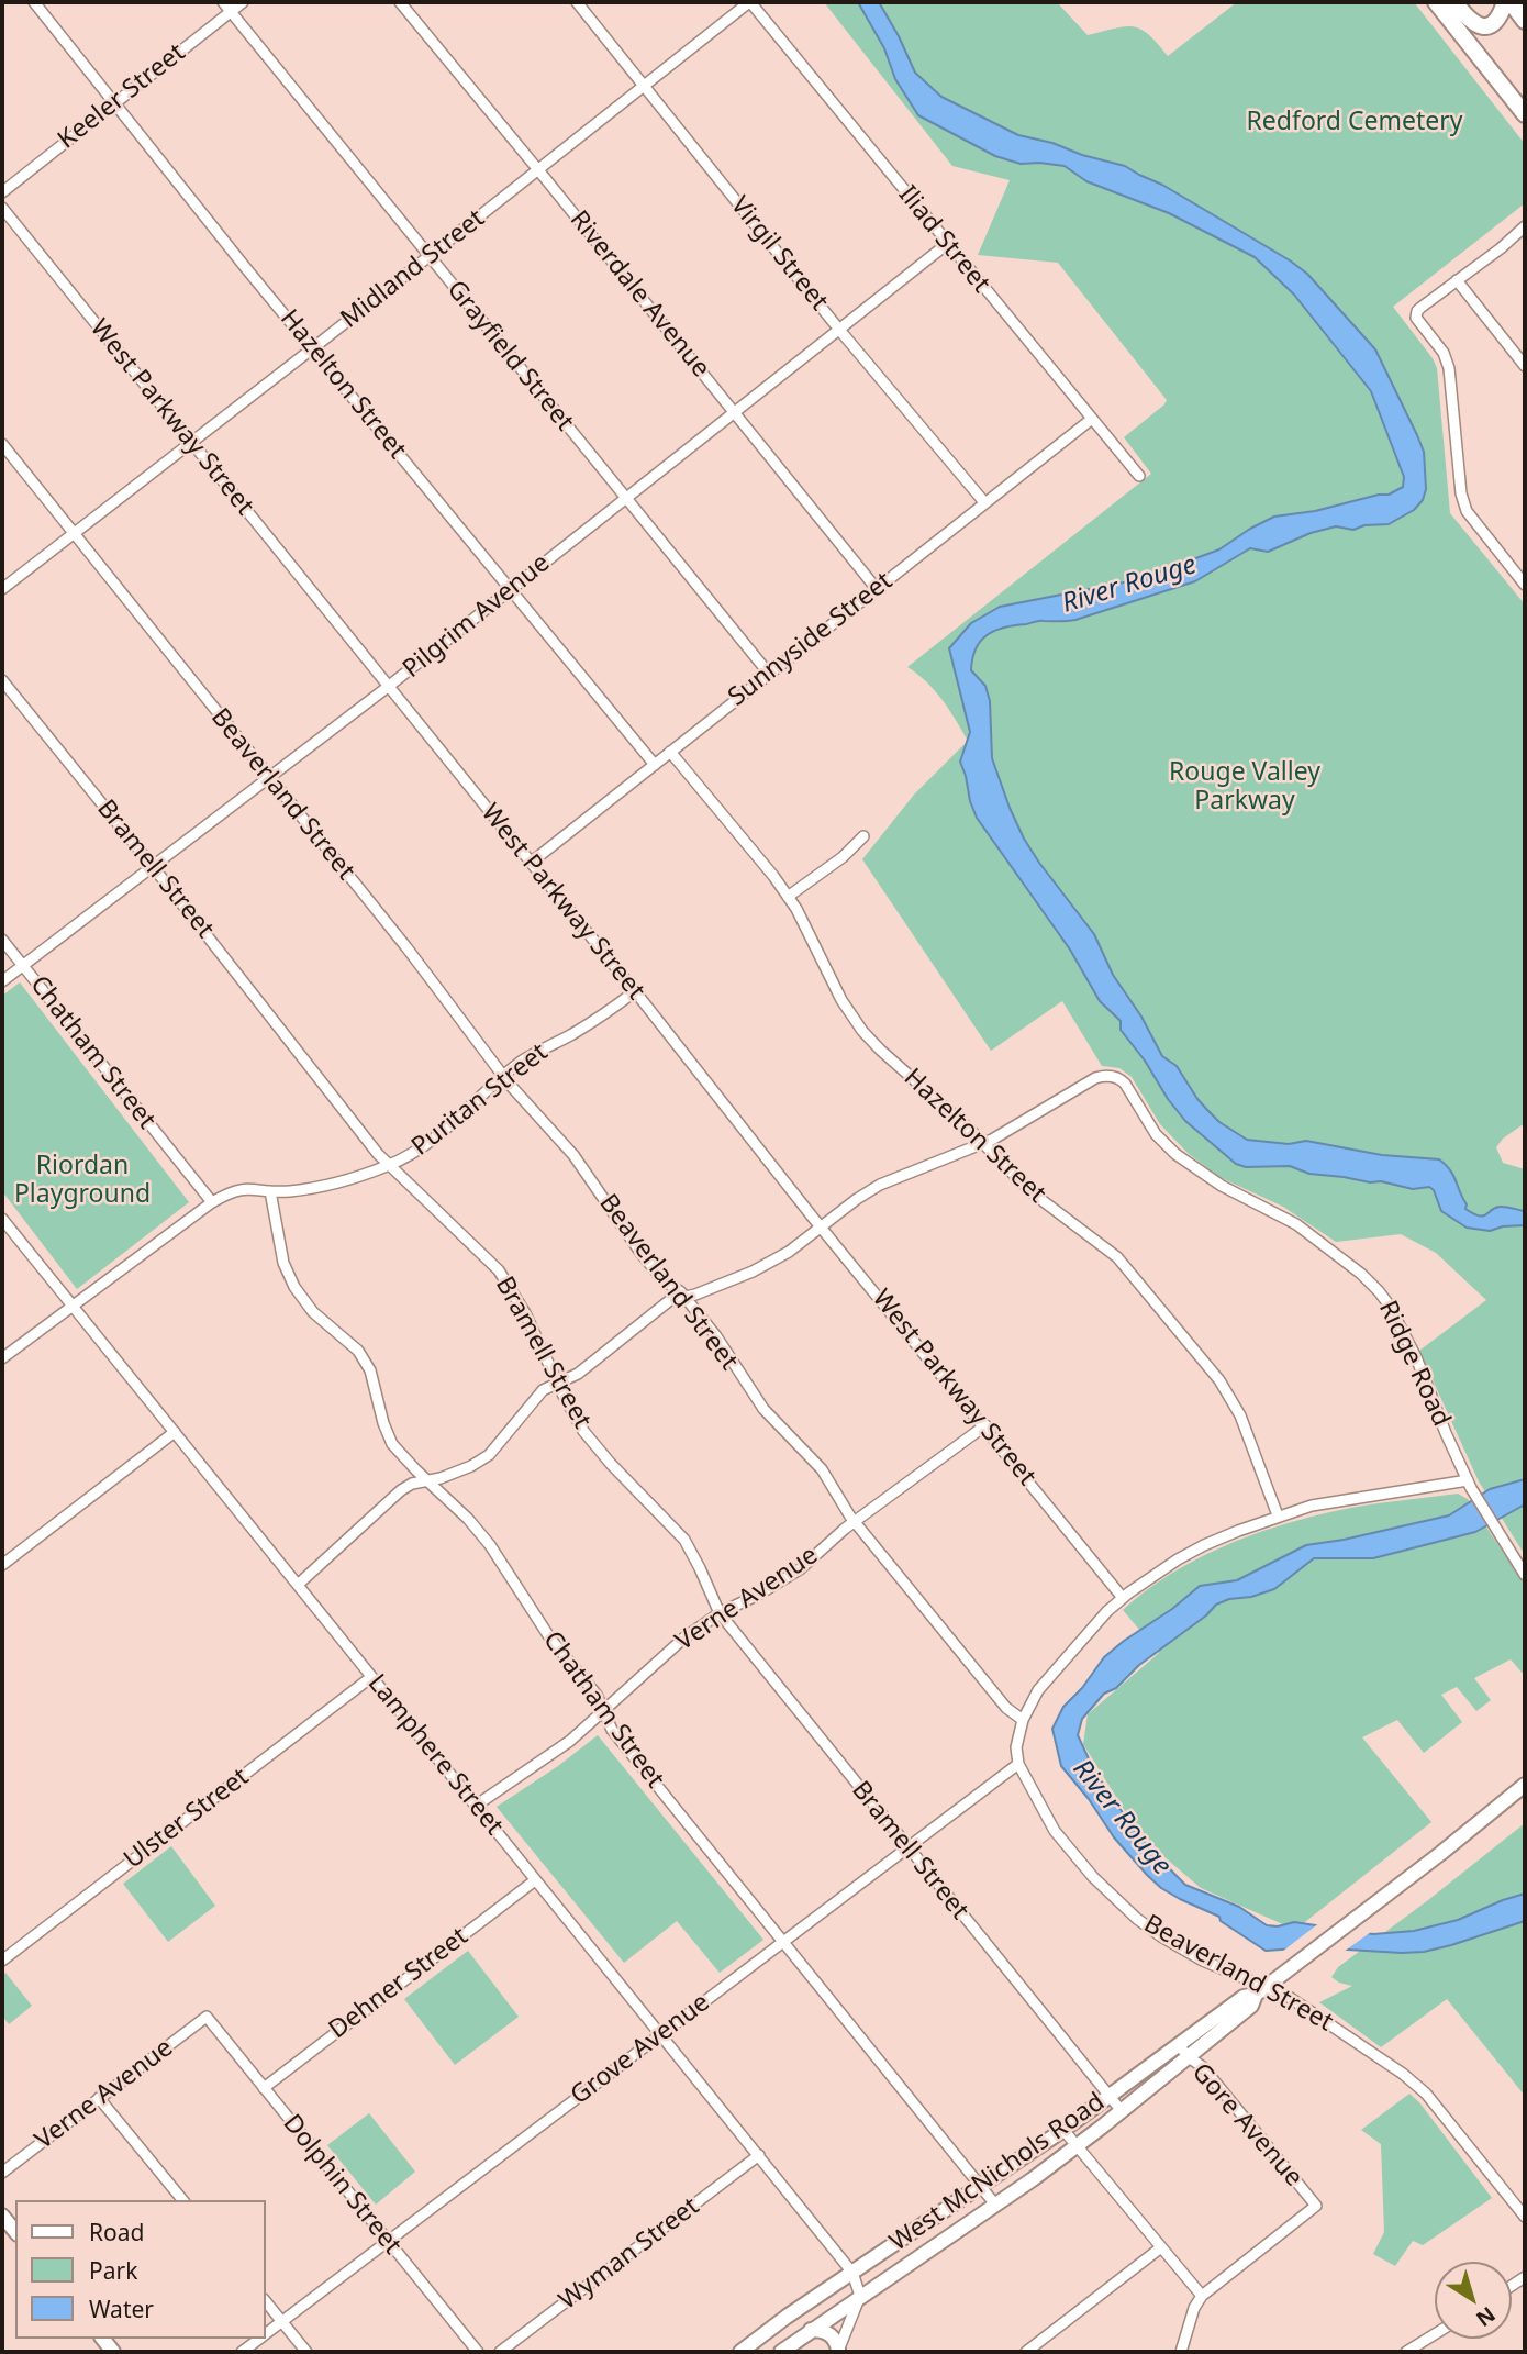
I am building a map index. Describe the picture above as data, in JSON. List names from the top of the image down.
{
  "streets": {
    "main road": ["West McNichols Road"],
    "street": [
      "Keeler Street",
      "Iliad Street",
      "Virgil Street",
      "Midland Street",
      "Riverdale Avenue",
      "Grayfield Street",
      "Hazelton Street",
      "West Parkway Street",
      "Pilgrim Avenue",
      "Sunnyside Street",
      "Beaverland Street",
      "Bramell Street",
      "Chatham Street",
      "Puritan Street",
      "Ridge Road",
      "Verne Avenue",
      "Lamphere Street",
      "Ulster Street",
      "Dehner Street",
      "Grove Avenue",
      "Gore Avenue",
      "Dolphin Street",
      "Wyman Street"
    ]
  },
  "crossings": [
    ["Keeler Street", "Grayfield Street"],
    ["Keeler Street", "Hazelton Street"],
    ["Iliad Street", "Midland Street"],
    ["Iliad Street", "Pilgrim Avenue"],
    ["Iliad Street", "Sunnyside Street"],
    ["Virgil Street", "Midland Street"],
    ["Virgil Street", "Pilgrim Avenue"],
    ["Virgil Street", "Sunnyside Street"],
    ["Midland Street", "Riverdale Avenue"],
    ["Midland Street", "Grayfield Street"],
    ["Midland Street", "Hazelton Street"],
    ["Midland Street", "West Parkway Street"],
    ["Midland Street", "Beaverland Street"],
    ["Riverdale Avenue", "Pilgrim Avenue"],
    ["Riverdale Avenue", "Sunnyside Street"],
    ["Grayfield Street", "Pilgrim Avenue"],
    ["Grayfield Street", "Sunnyside Street"],
    ["Hazelton Street", "Pilgrim Avenue"],
    ["Hazelton Street", "Sunnyside Street"],
    ["Hazelton Street", "Ridge Road"],
    ["West Parkway Street", "Pilgrim Avenue"],
    ["West Parkway Street", "Sunnyside Street"],
    ["West Parkway Street", "Puritan Street"],
    ["West Parkway Street", "Verne Avenue"],
    ["Pilgrim Avenue", "Beaverland Street"],
    ["Pilgrim Avenue", "Bramell Street"],
    ["Pilgrim Avenue", "Chatham Street"],
    ["Beaverland Street", "Puritan Street"],
    ["Beaverland Street", "Verne Avenue"],
    ["Beaverland Street", "Grove Avenue"],
    ["Beaverland Street", "West McNichols Road"],
    ["Bramell Street", "Puritan Street"],
    ["Bramell Street", "Verne Avenue"],
    ["Bramell Street", "Grove Avenue"],
    ["Bramell Street", "West McNichols Road"],
    ["Chatham Street", "Puritan Street"],
    ["Chatham Street", "Verne Avenue"],
    ["Chatham Street", "Grove Avenue"],
    ["Chatham Street", "West McNichols Road"],
    ["Puritan Street", "Lamphere Street"],
    ["Verne Avenue", "Lamphere Street"],
    ["Verne Avenue", "Dolphin Street"],
    ["Lamphere Street", "Ulster Street"],
    ["Lamphere Street", "Dehner Street"],
    ["Lamphere Street", "Grove Avenue"],
    ["Lamphere Street", "West McNichols Road"],
    ["Lamphere Street", "Wyman Street"],
    ["Dehner Street", "Dolphin Street"],
    ["Grove Avenue", "Dolphin Street"],
    ["Gore Avenue", "West McNichols Road"]
  ],
  "water": ["River Rouge"],
  "parks": ["Redford Cemetery", "Rouge Valley Parkway", "Riordan Playground"],
  "legend": ["Road", "Park", "Water"],
  "north": "bottom right"
}
